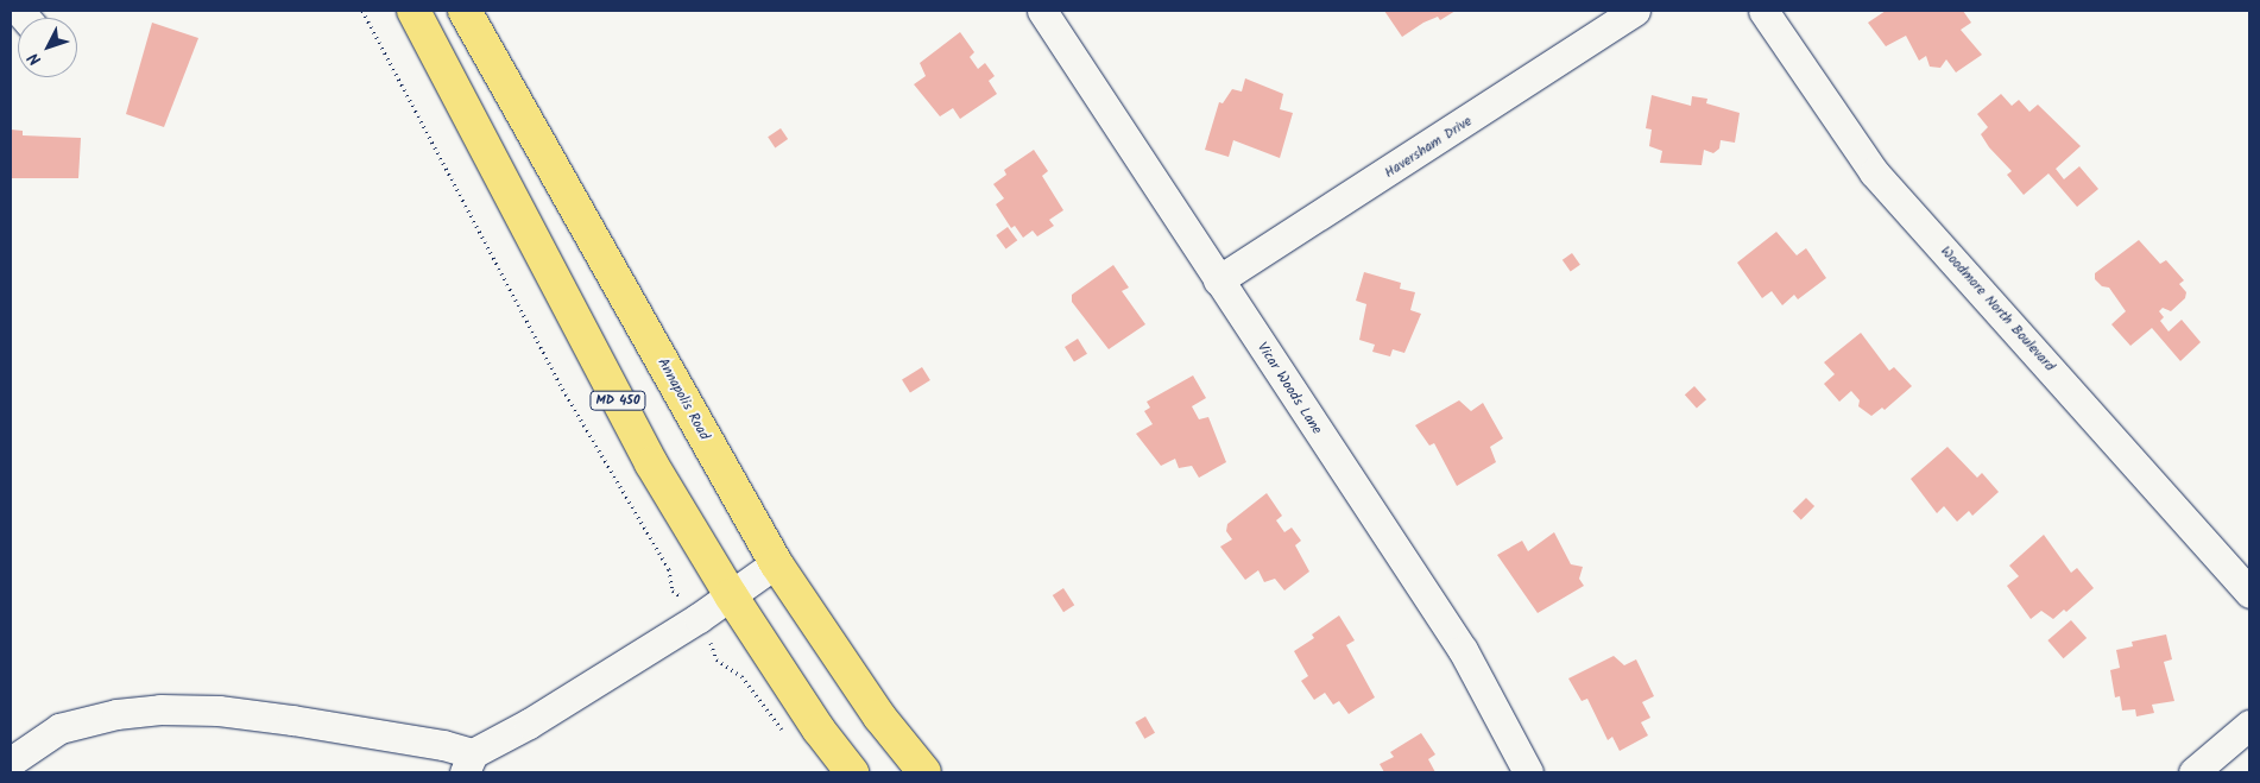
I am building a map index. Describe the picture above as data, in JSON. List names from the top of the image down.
{
  "streets": {
    "main road": ["Annapolis Road", "MD 450"],
    "street": ["Haversham Drive", "Woodmore North Boulevard", "Vicar Woods Lane"]
  },
  "crossings": [
    ["Haversham Drive", "Vicar Woods Lane"]
  ],
  "north": "bottom left"
}
